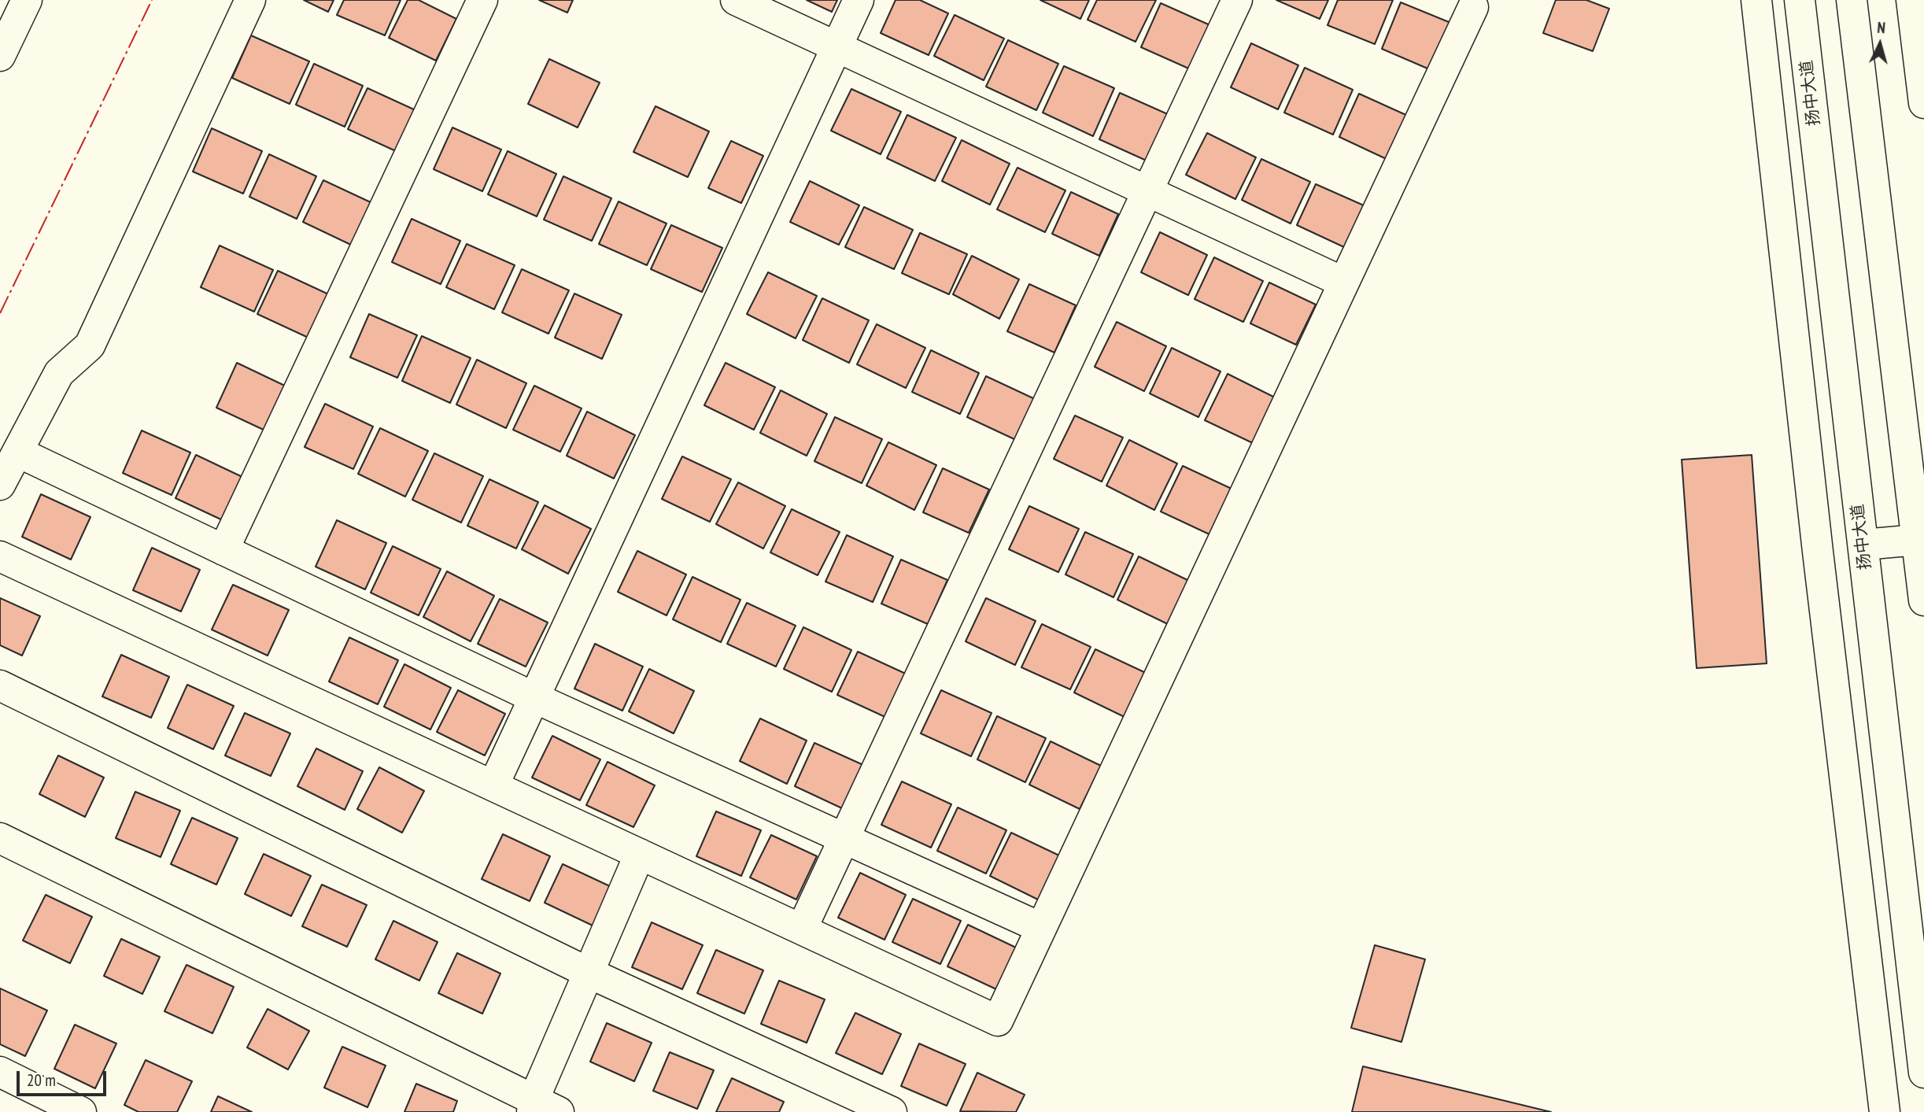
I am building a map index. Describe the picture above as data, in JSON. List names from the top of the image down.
{
  "streets": {
    "main road": ["扬中大道"]
  },
  "scale_bar": "20 m",
  "north": "top"
}
